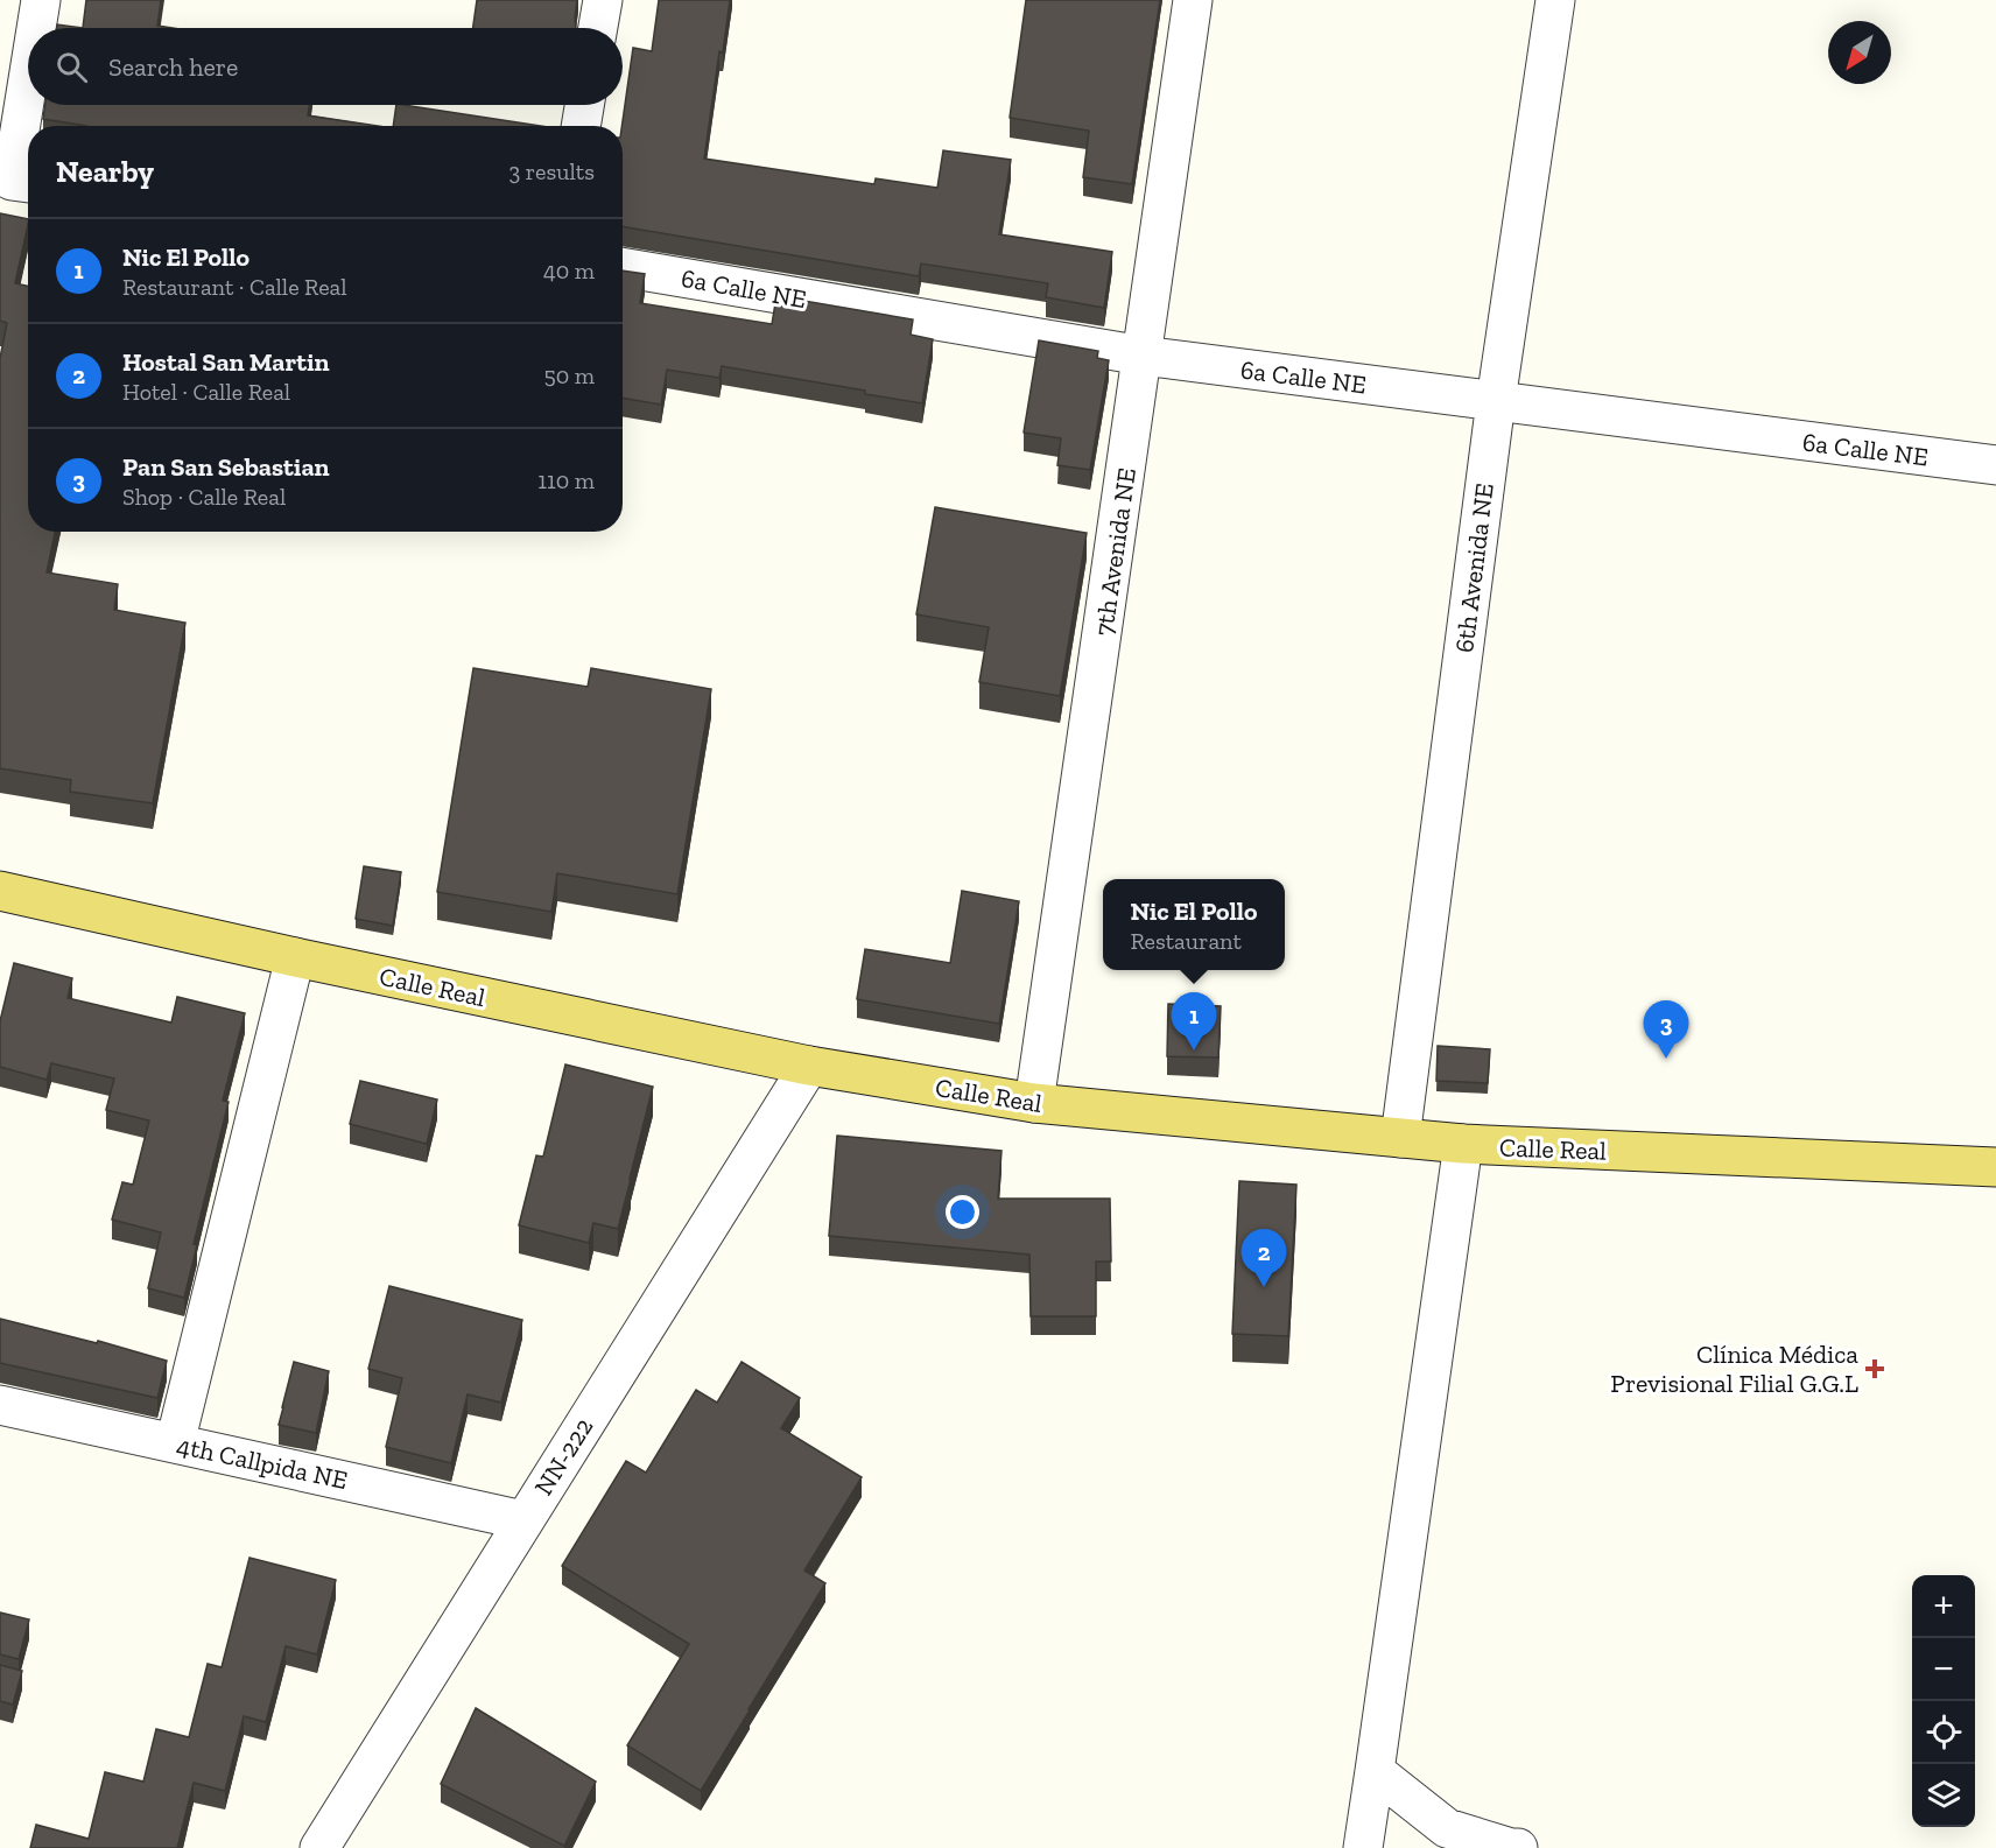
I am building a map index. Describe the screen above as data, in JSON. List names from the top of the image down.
{
  "streets": {
    "main road": ["Calle Real"],
    "street": [
      "6a Calle NE",
      "7th Avenida NE",
      "6th Avenida NE",
      "NN-222",
      "4th Callpida NE"
    ]
  },
  "crossings": [
    ["6a Calle NE", "7th Avenida NE"],
    ["6a Calle NE", "6th Avenida NE"],
    ["7th Avenida NE", "Calle Real"],
    ["6th Avenida NE", "Calle Real"],
    ["Calle Real", "NN-222"],
    ["NN-222", "4th Callpida NE"]
  ],
  "places": {
    "health": ["Clínica Médica Previsional Filial G.G.L"]
  },
  "north": "bottom left",
  "page": {
    "search": "Search here",
    "heading": ["Nearby", "3 results"],
    "list": [
      {
        "mark": "1",
        "name": "Nic El Pollo",
        "note": "Restaurant · Calle Real",
        "value": "40 m"
      },
      {
        "mark": "2",
        "name": "Hostal San Martin",
        "note": "Hotel · Calle Real",
        "value": "50 m"
      },
      {
        "mark": "3",
        "name": "Pan San Sebastian",
        "note": "Shop · Calle Real",
        "value": "110 m"
      }
    ],
    "popup": ["Nic El Pollo", "Restaurant"],
    "pins": ["1", "3", "2"],
    "map_buttons": ["+", "−"]
  }
}
